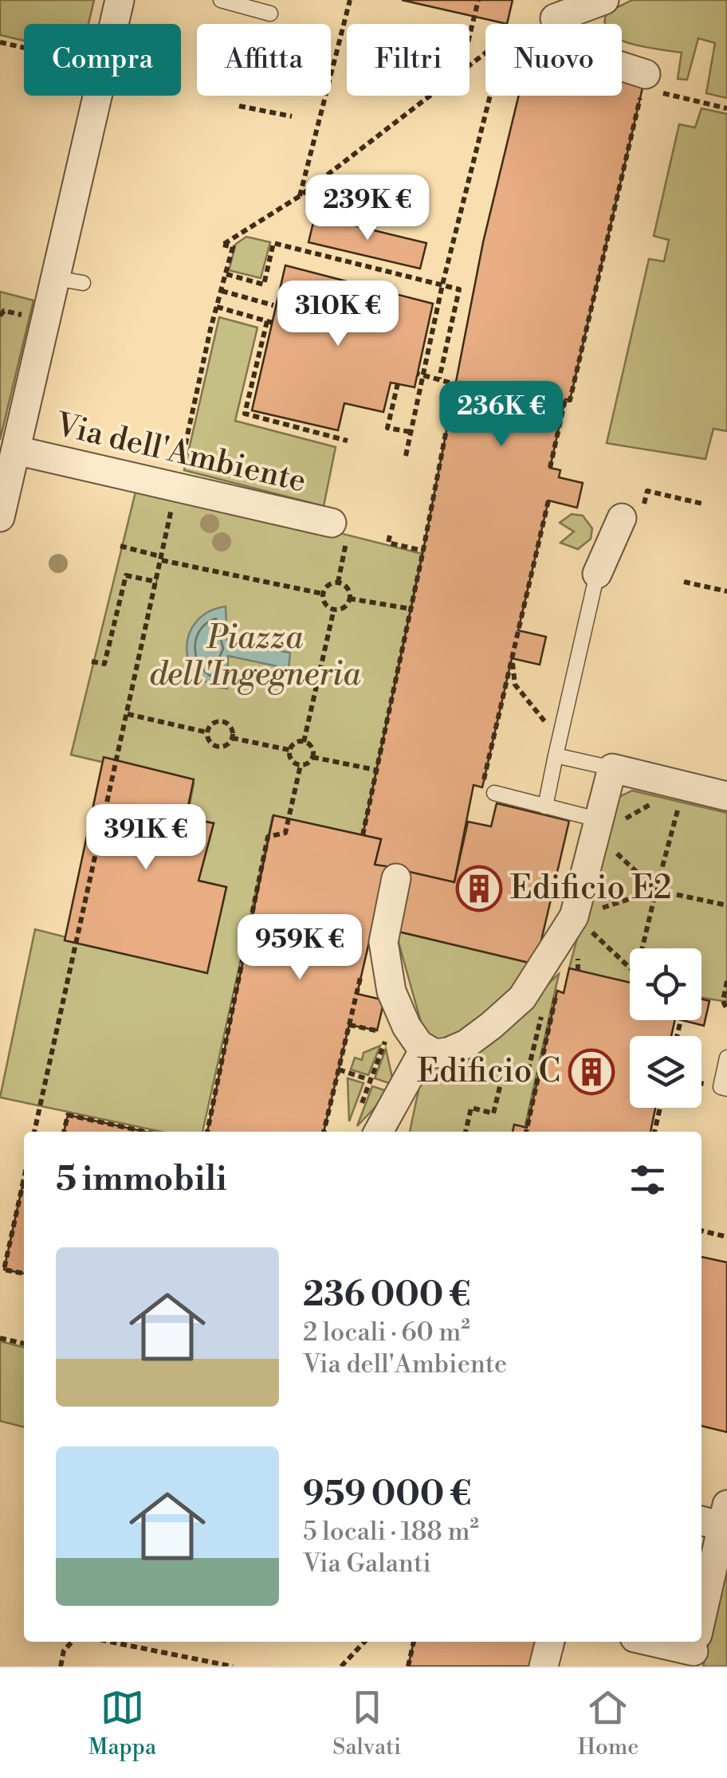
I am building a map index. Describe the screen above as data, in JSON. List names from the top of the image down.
{
  "streets": {
    "street": ["Via dell'Ambiente"]
  },
  "parks": ["Piazza dell'Ingegneria"],
  "places": {
    "building": ["Edificio E2", "Edificio C"]
  },
  "page": {
    "chip": [
      "Compra",
      "Affitta",
      "Filtri",
      "Nuovo"
    ],
    "price": [
      "239K €",
      "310K €",
      "236K €",
      "391K €",
      "959K €"
    ],
    "heading": "5 immobili",
    "list": [
      {
        "name": "236 000 €",
        "note": "2 locali · 60 m² · Via dell'Ambiente"
      },
      {
        "name": "959 000 €",
        "note": "5 locali · 188 m² · Via Galanti"
      }
    ],
    "tabs": ["Mappa", "Salvati", "Home"]
  }
}
